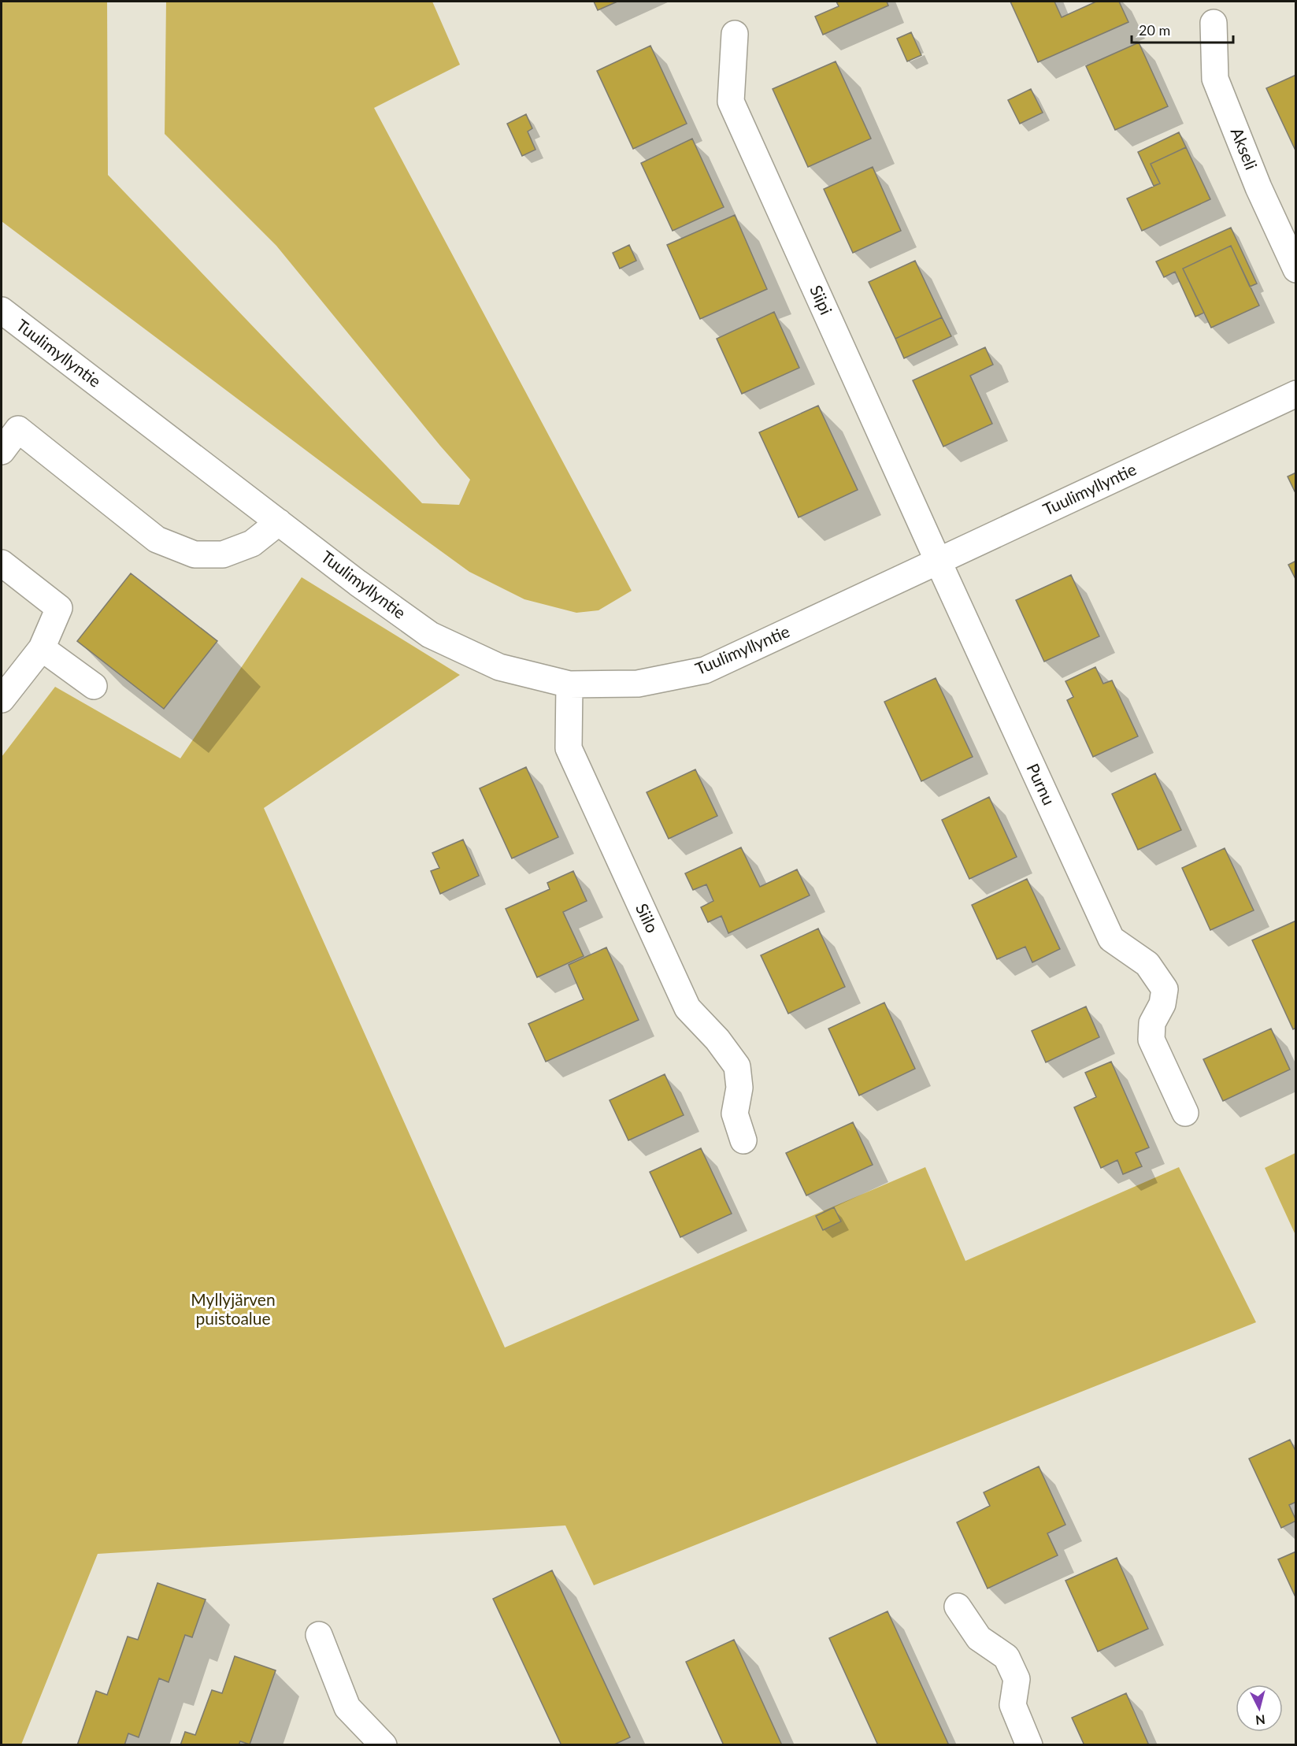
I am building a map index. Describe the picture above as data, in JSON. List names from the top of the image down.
{
  "streets": {
    "street": [
      "Akseli",
      "Siipi",
      "Tuulimyllyntie",
      "Purnu",
      "Siilo"
    ]
  },
  "crossings": [
    ["Siipi", "Tuulimyllyntie"],
    ["Siipi", "Purnu"],
    ["Tuulimyllyntie", "Purnu"],
    ["Tuulimyllyntie", "Siilo"]
  ],
  "parks": ["Myllyjärven puistoalue"],
  "scale_bar": "20 m",
  "north": "bottom"
}
